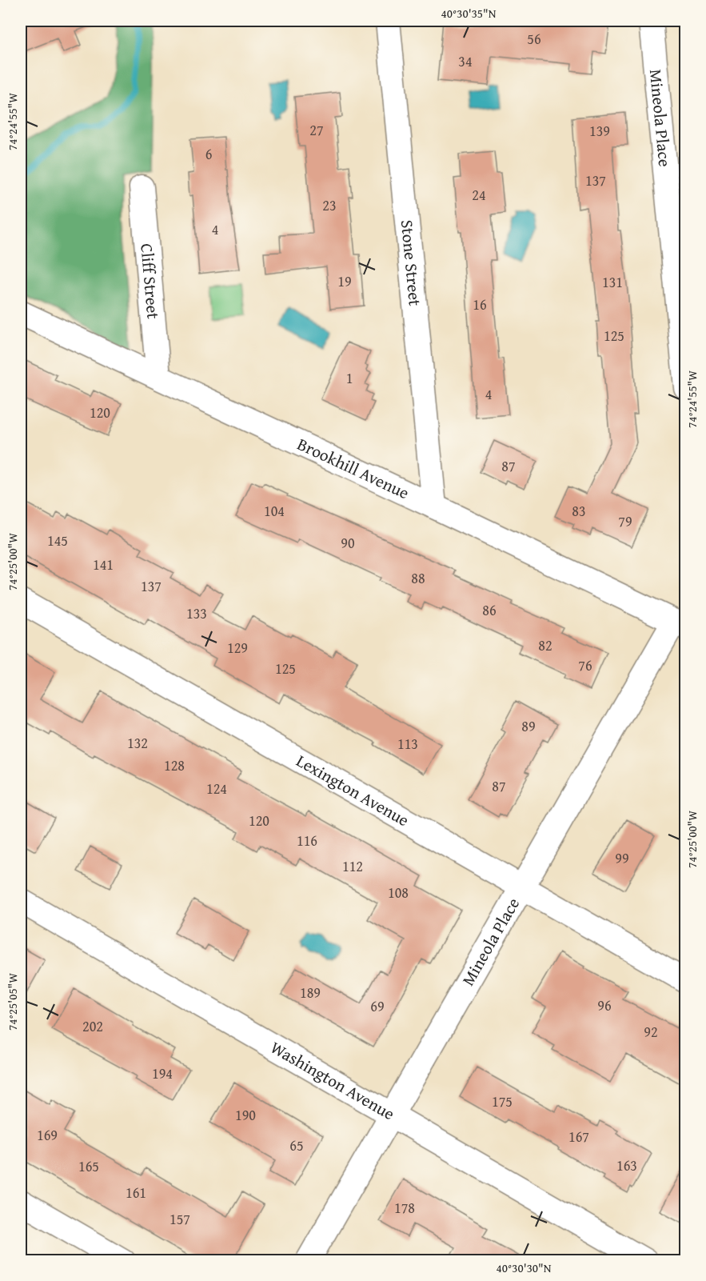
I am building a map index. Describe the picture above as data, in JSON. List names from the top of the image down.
{
  "streets": {
    "street": [
      "Mineola Place",
      "Stone Street",
      "Cliff Street",
      "Brookhill Avenue",
      "Lexington Avenue",
      "Washington Avenue"
    ]
  },
  "crossings": [
    ["Mineola Place", "Brookhill Avenue"],
    ["Mineola Place", "Lexington Avenue"],
    ["Mineola Place", "Washington Avenue"],
    ["Stone Street", "Brookhill Avenue"],
    ["Cliff Street", "Brookhill Avenue"]
  ],
  "house_numbers": [
    "56",
    "34",
    "27",
    "139",
    "6",
    "137",
    "24",
    "23",
    "4",
    "19",
    "131",
    "16",
    "125",
    "1",
    "4",
    "120",
    "87",
    "104",
    "83",
    "79",
    "145",
    "90",
    "141",
    "88",
    "137",
    "86",
    "133",
    "82",
    "129",
    "76",
    "125",
    "89",
    "132",
    "113",
    "128",
    "87",
    "124",
    "120",
    "116",
    "99",
    "112",
    "108",
    "189",
    "96",
    "69",
    "202",
    "92",
    "194",
    "175",
    "190",
    "169",
    "167",
    "65",
    "163",
    "165",
    "161",
    "178",
    "157"
  ],
  "coordinates": [
    "40°30'35\"N",
    "74°24'55\"W",
    "74°25'00\"W",
    "74°25'05\"W",
    "40°30'30\"N"
  ]
}
